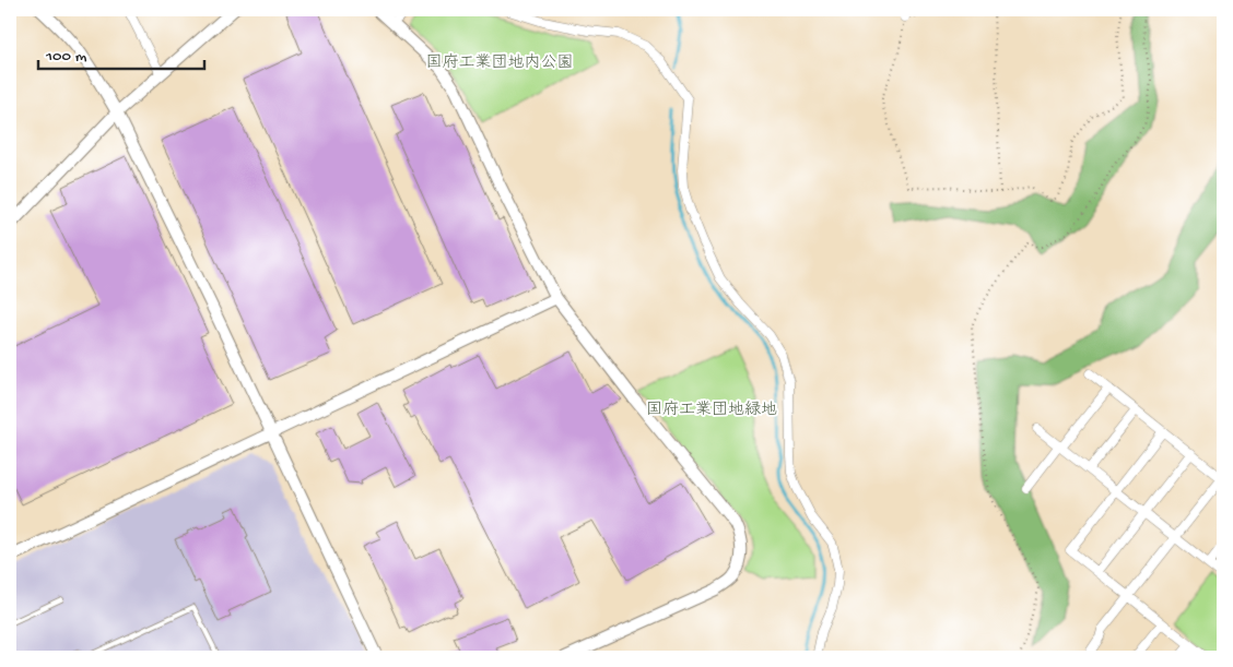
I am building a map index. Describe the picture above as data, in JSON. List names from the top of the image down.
{
  "parks": ["国府工業団地内公園", "国府工業団地緑地"],
  "scale_bar": "100 m"
}
